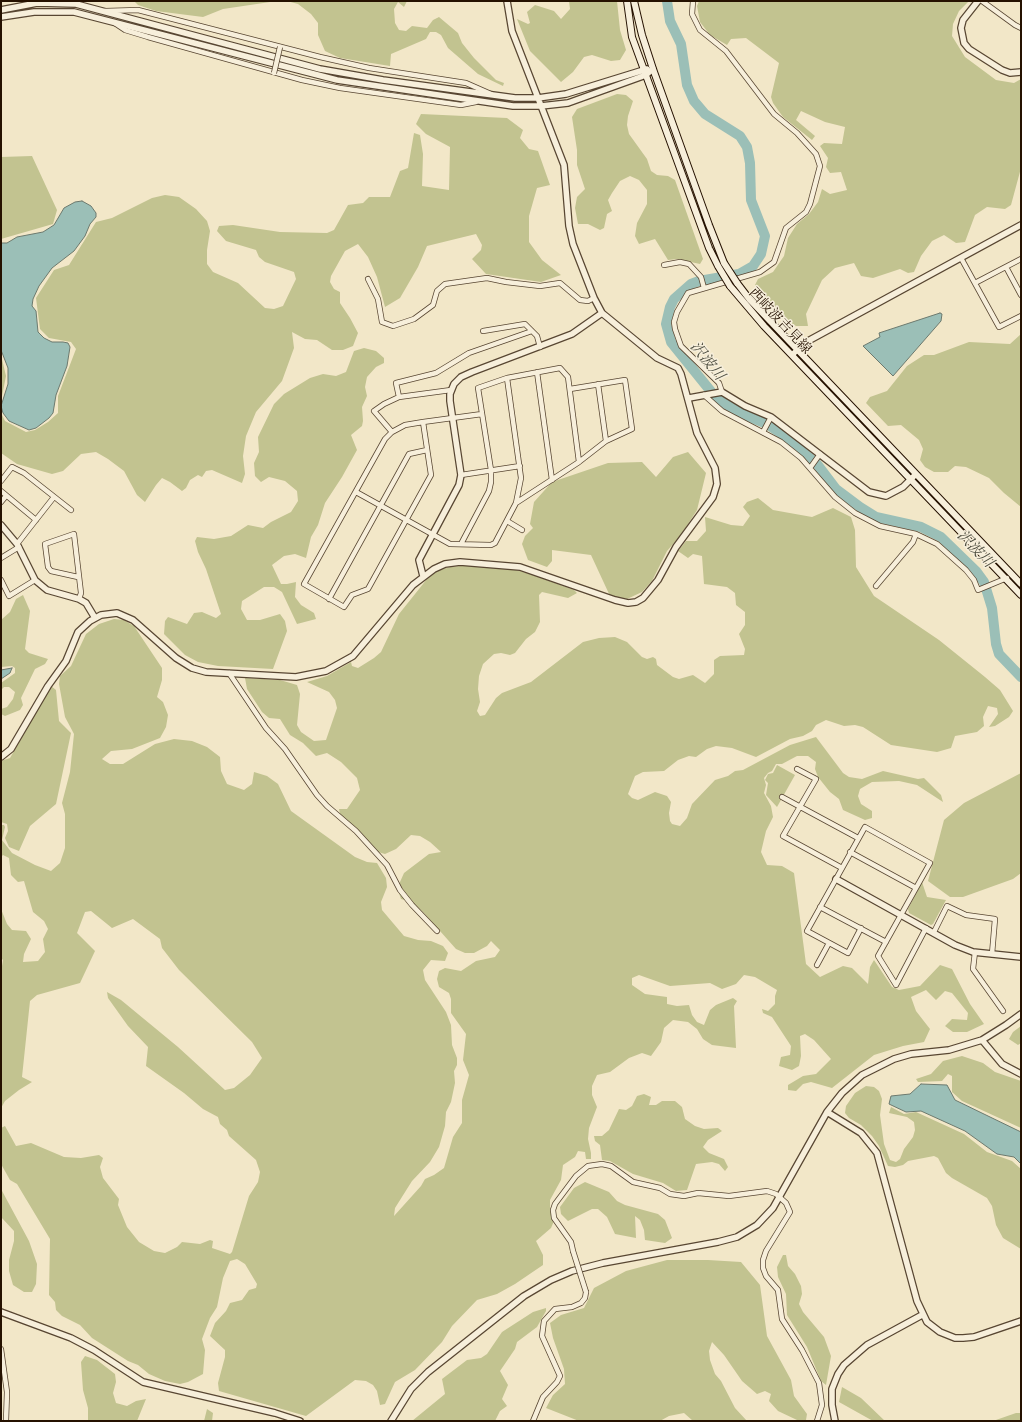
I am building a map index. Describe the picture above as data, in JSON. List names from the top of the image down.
{
  "streets": {
    "main road": ["西岐波吉見線"]
  },
  "water": ["沢波川"]
}
